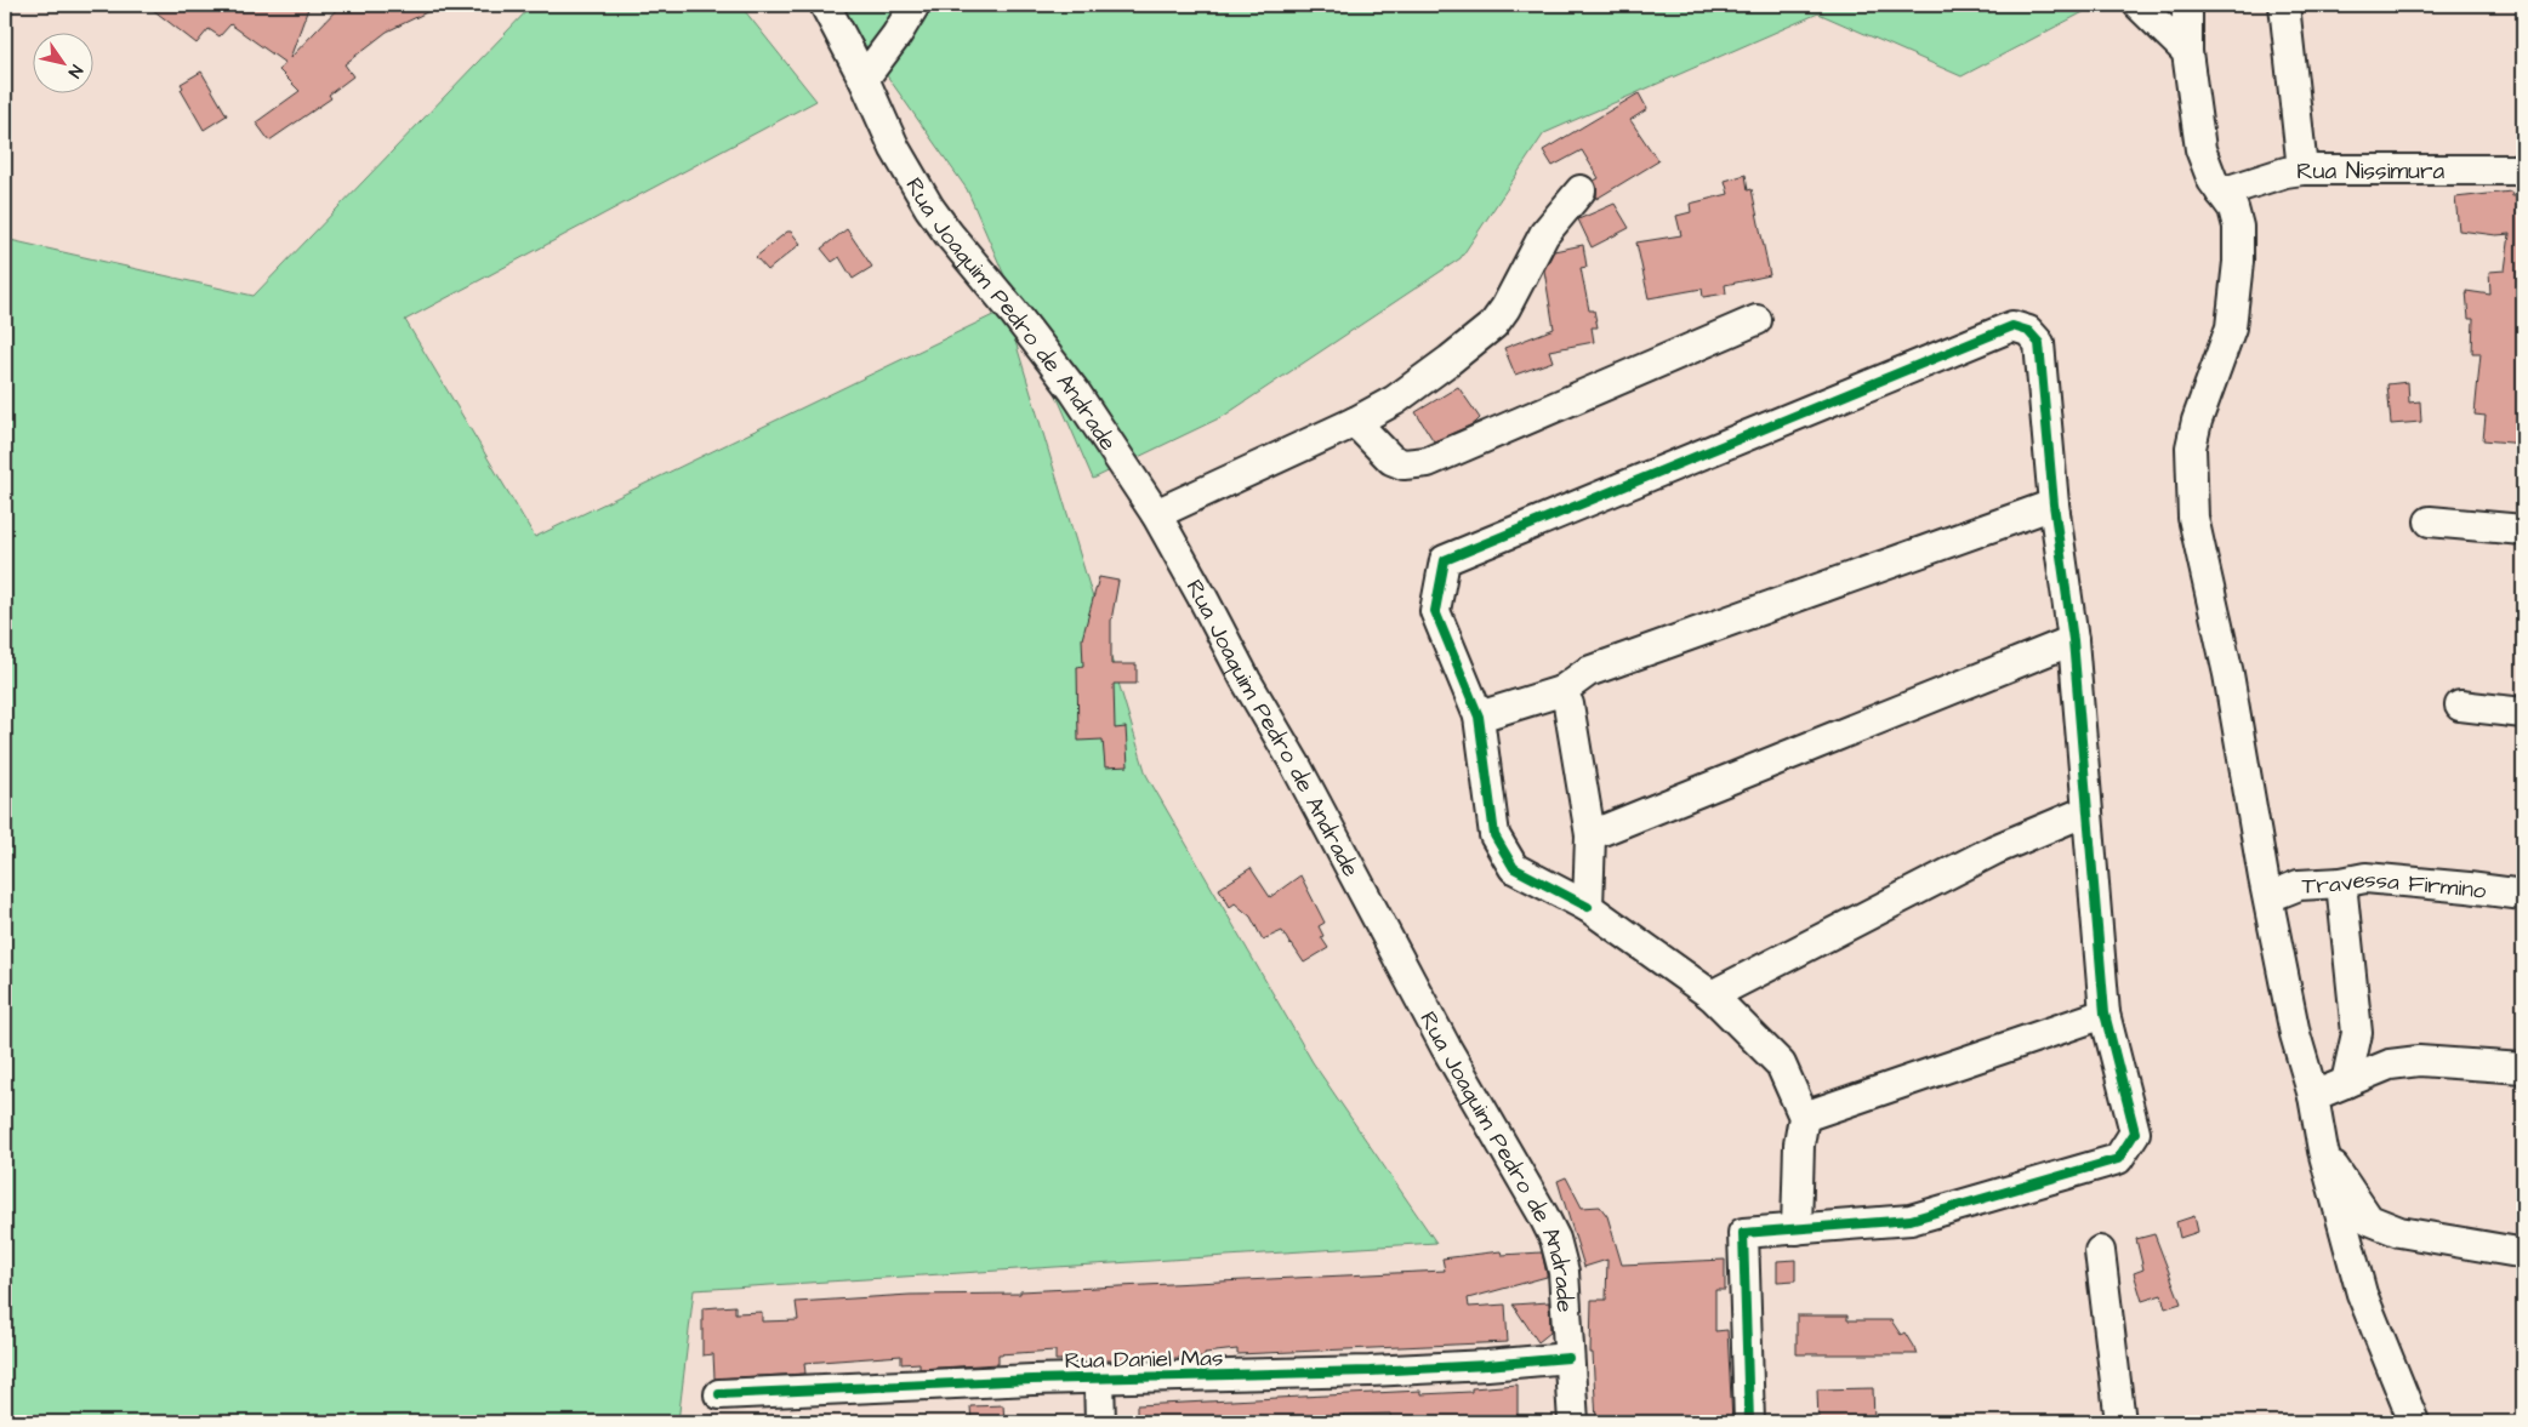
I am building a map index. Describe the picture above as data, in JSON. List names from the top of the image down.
{
  "streets": {
    "street": [
      "Rua Nissimura",
      "Rua Joaquim Pedro de Andrade",
      "Travessa Firmino",
      "Rua Daniel Mas"
    ]
  },
  "crossings": [
    ["Rua Joaquim Pedro de Andrade", "Rua Daniel Mas"]
  ],
  "north": "bottom right"
}
